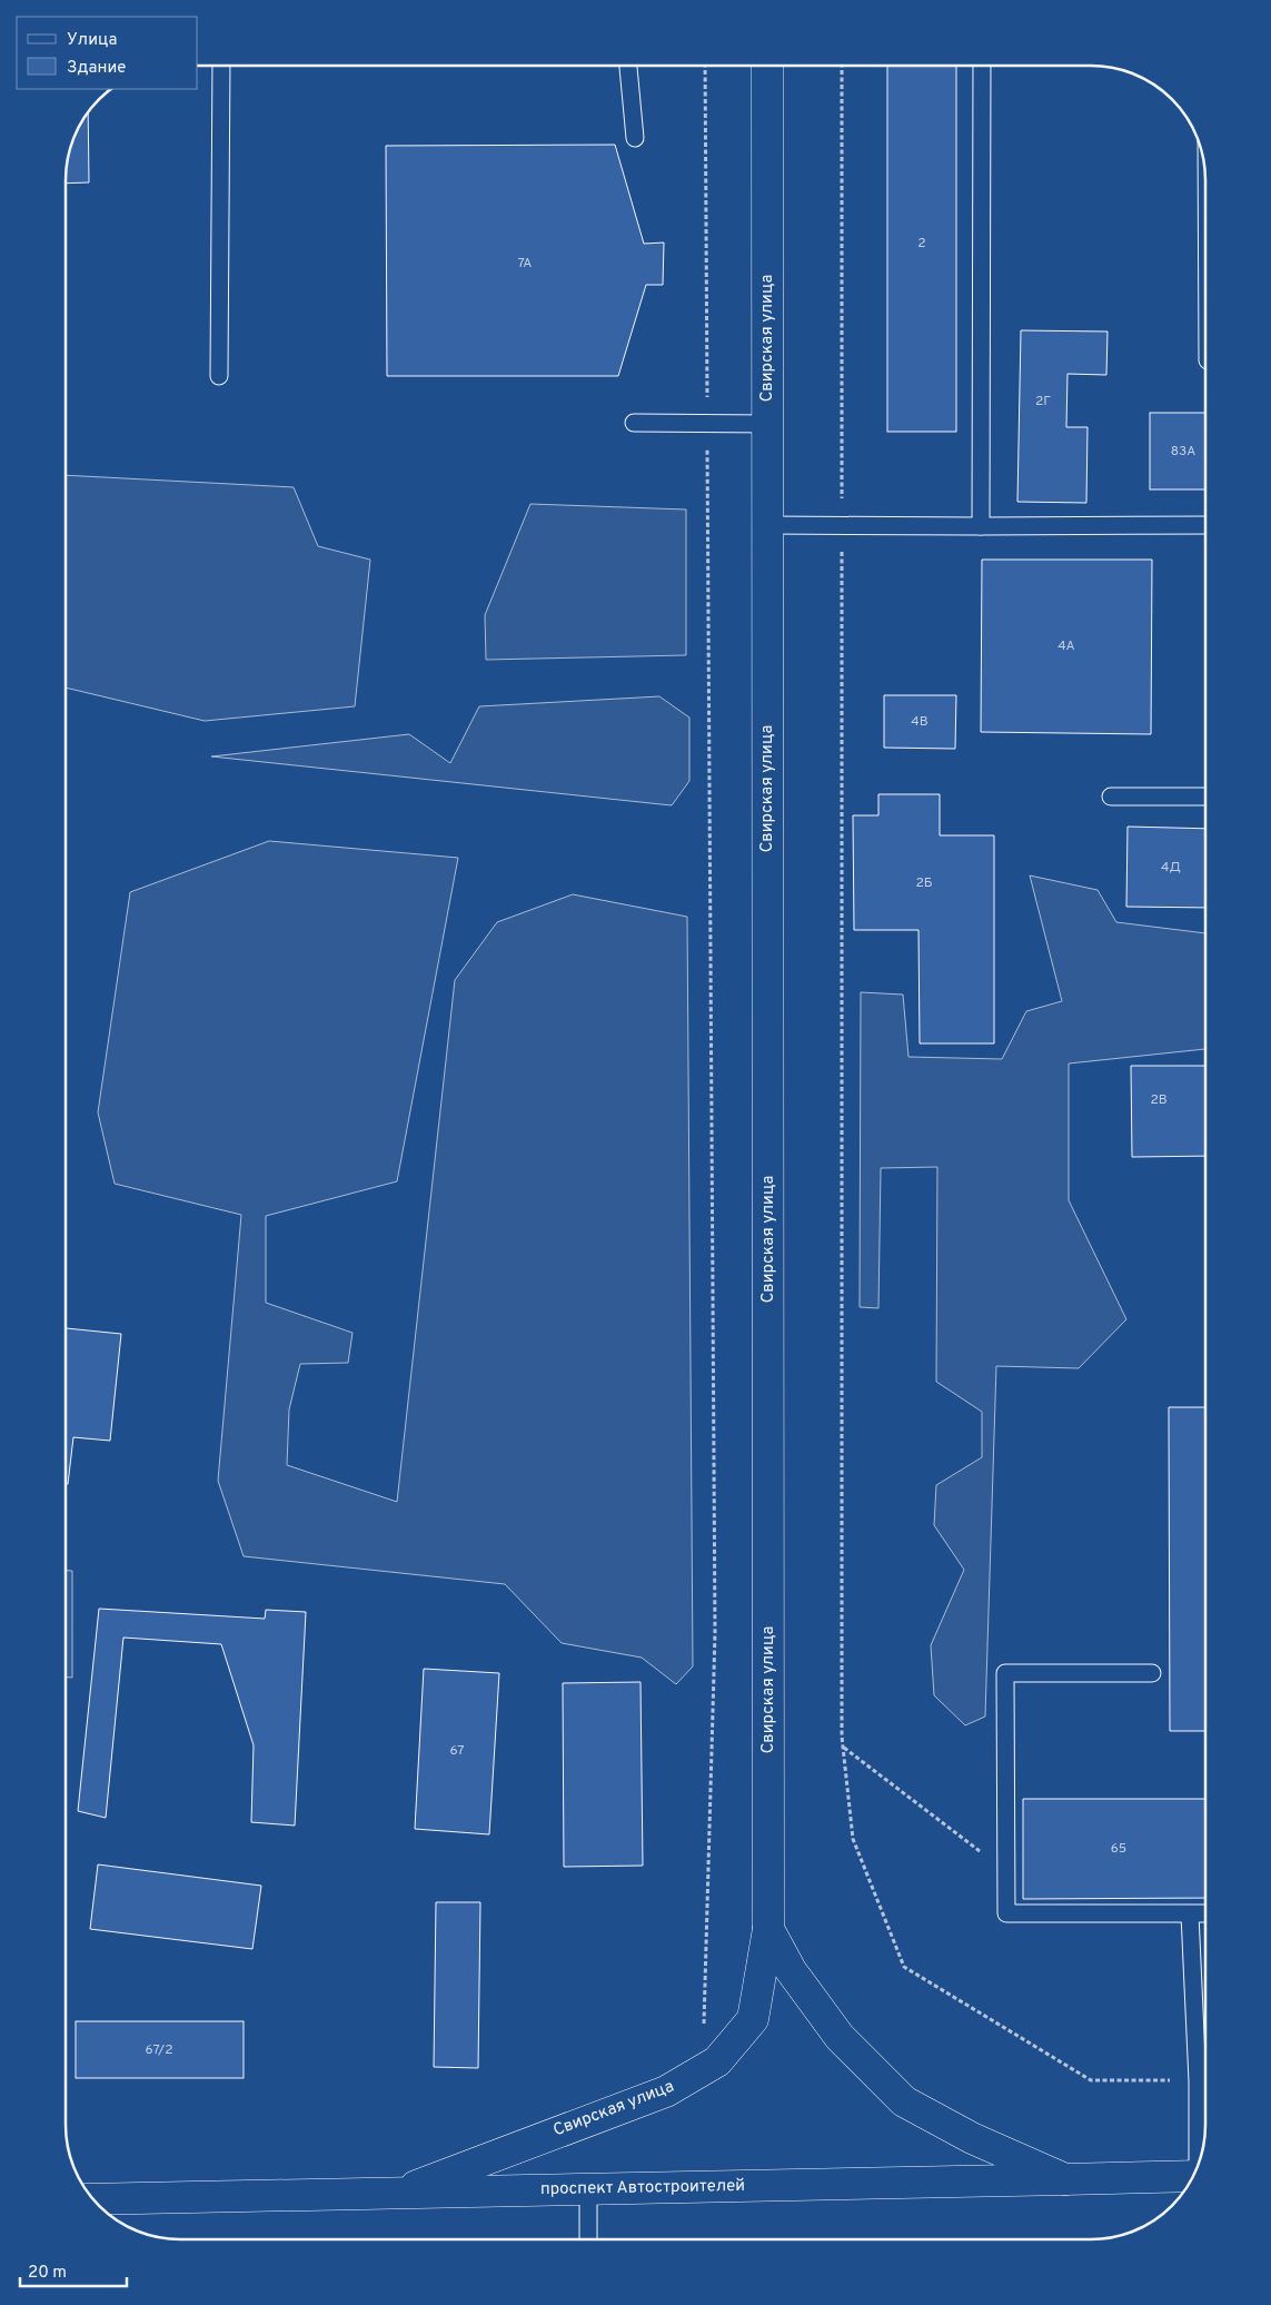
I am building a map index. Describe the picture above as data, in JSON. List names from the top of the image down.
{
  "streets": {
    "main road": ["Свирская улица", "проспект Автостроителей"]
  },
  "crossings": [
    ["Свирская улица", "проспект Автостроителей"]
  ],
  "house_numbers": [
    "2",
    "7А",
    "2Г",
    "83А",
    "4А",
    "4В",
    "4Д",
    "2Б",
    "2В",
    "67",
    "65",
    "67/2"
  ],
  "legend": ["Улица", "Здание"],
  "scale_bar": "20 m"
}
